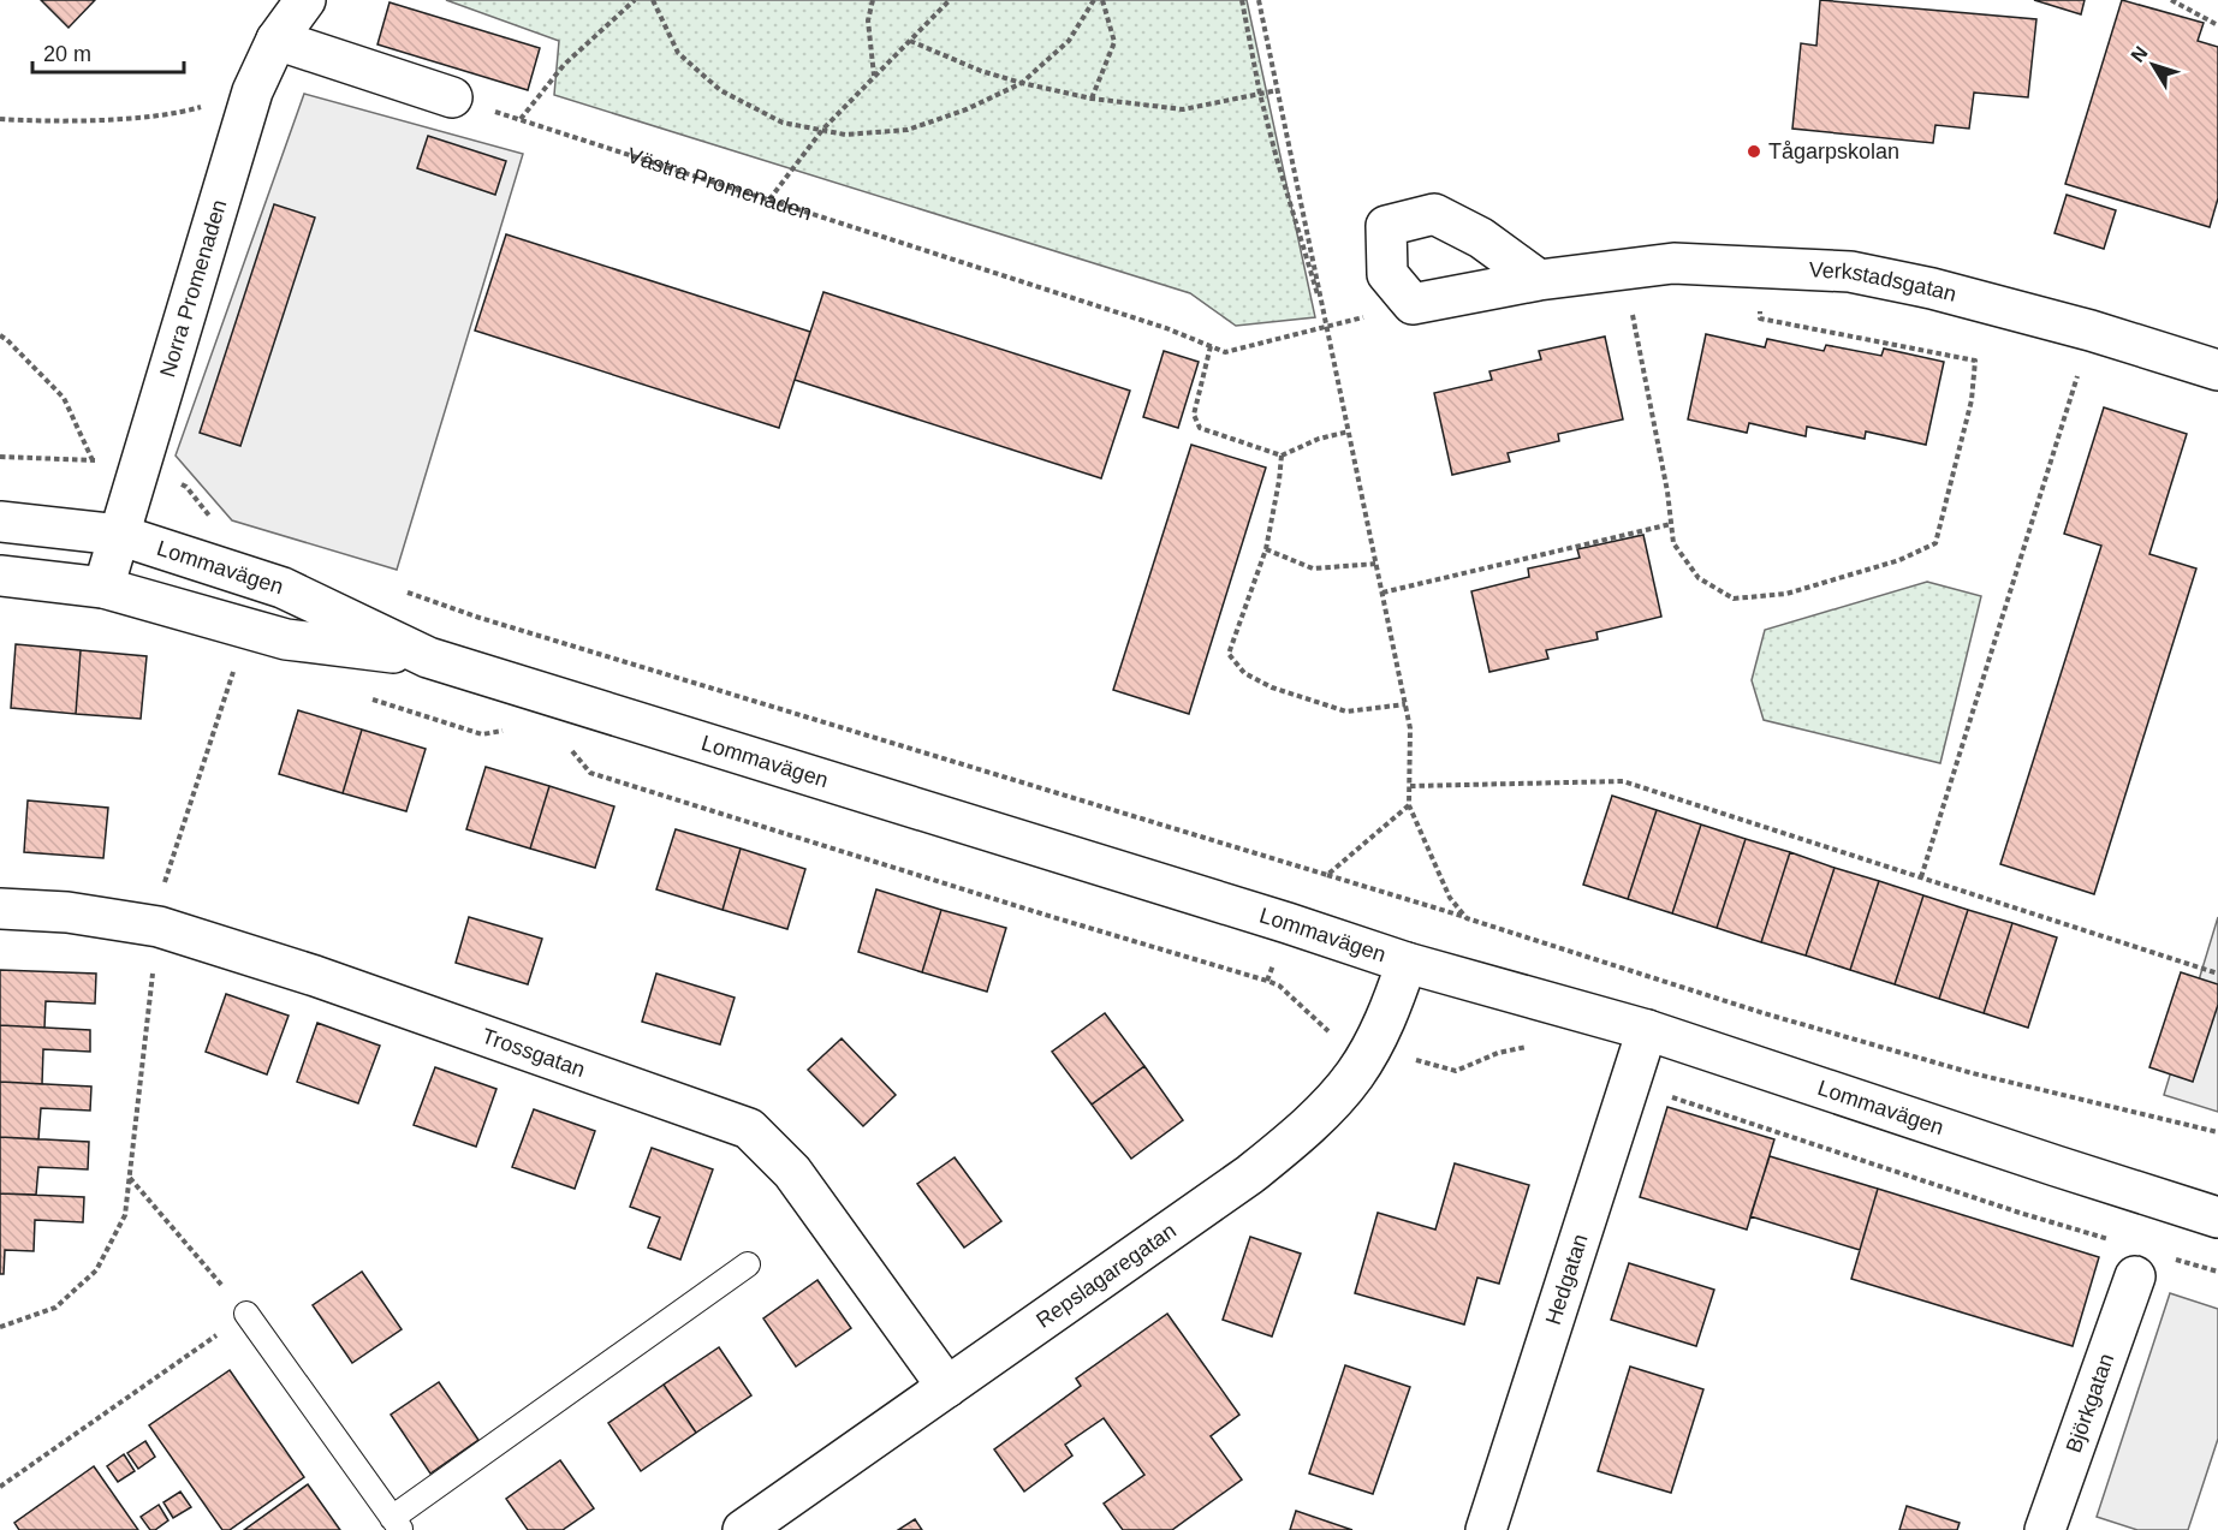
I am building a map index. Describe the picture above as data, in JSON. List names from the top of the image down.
{
  "streets": {
    "street": [
      "Verkstadsgatan",
      "Norra Promenaden",
      "Lommavägen",
      "Trossgatan",
      "Repslagaregatan",
      "Hedgatan",
      "Björkgatan"
    ],
    "path": ["Västra Promenaden"]
  },
  "crossings": [
    ["Norra Promenaden", "Lommavägen"],
    ["Lommavägen", "Repslagaregatan"],
    ["Lommavägen", "Hedgatan"],
    ["Trossgatan", "Repslagaregatan"]
  ],
  "places": ["Tågarpskolan"],
  "scale_bar": "20 m",
  "north": "top left"
}
